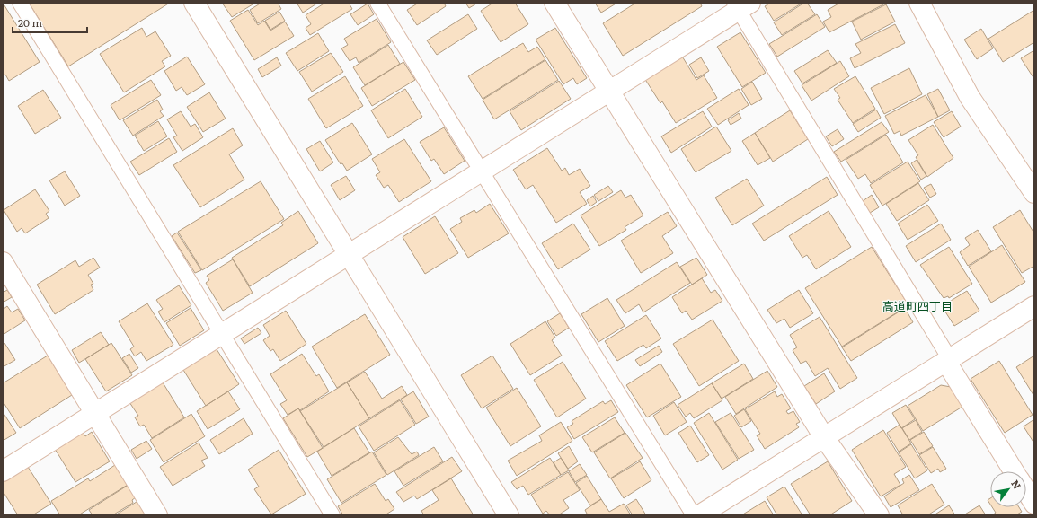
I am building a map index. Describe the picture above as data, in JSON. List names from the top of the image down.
{
  "districts": ["高道町四丁目"],
  "scale_bar": "20 m",
  "north": "top right"
}
